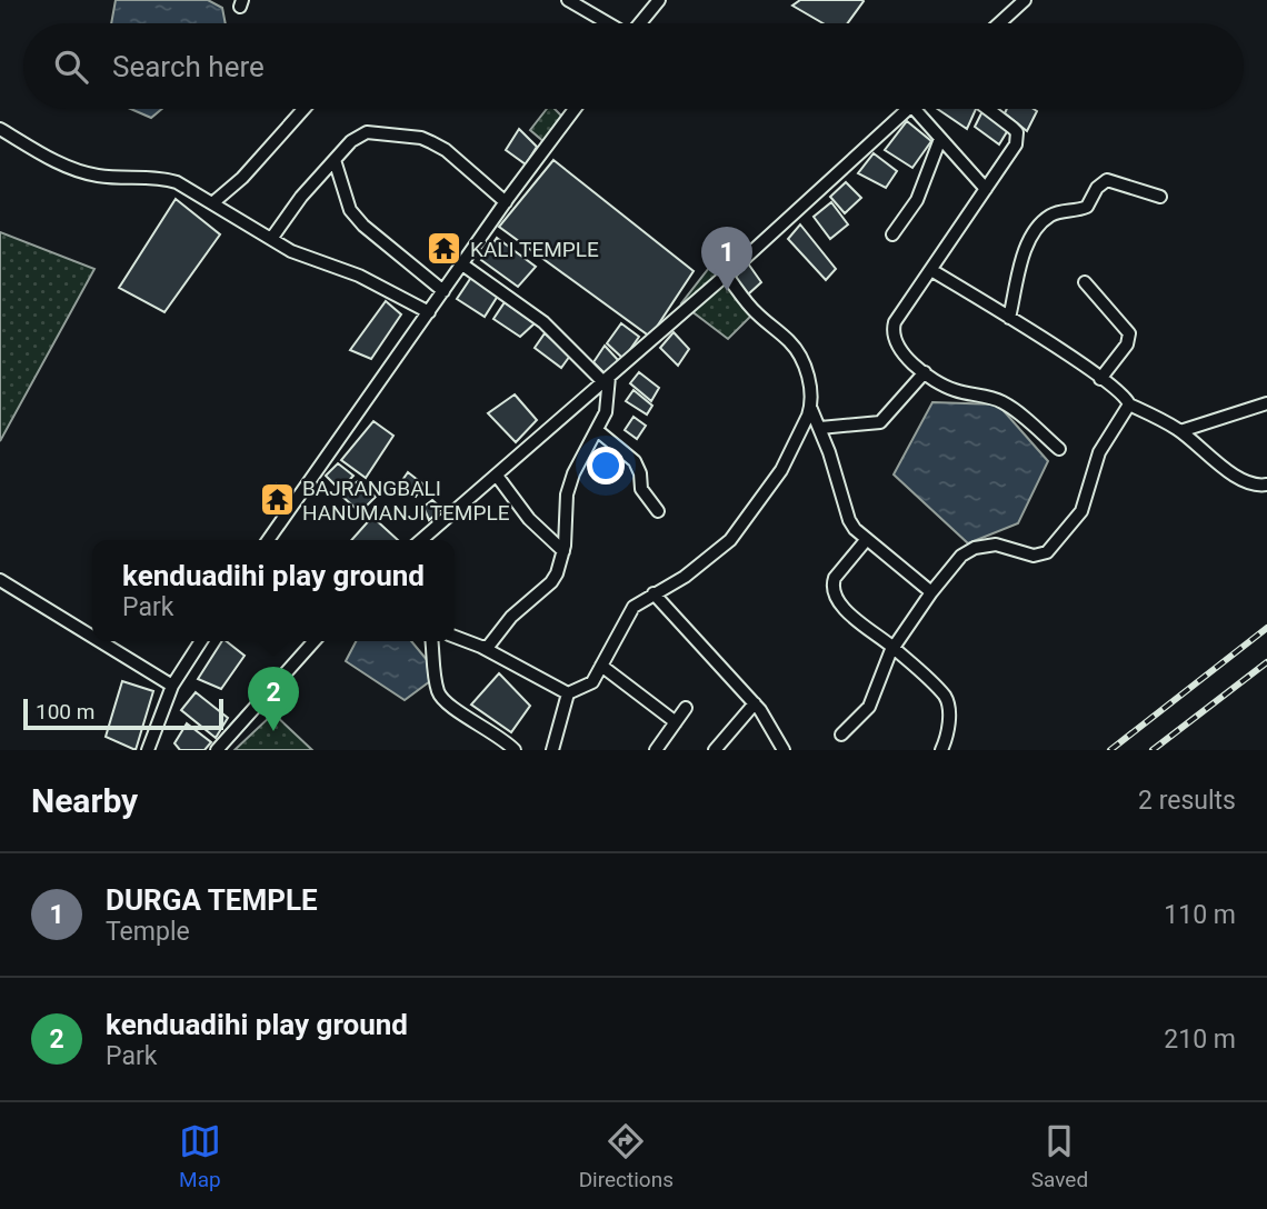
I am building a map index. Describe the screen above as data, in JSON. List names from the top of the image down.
{
  "places": {
    "temple": ["KALI TEMPLE", "BAJRANGBALI HANUMANJI TEMPLE"]
  },
  "scale_bar": "100 m",
  "page": {
    "search": "Search here",
    "pins": ["1", "2"],
    "popup": ["kenduadihi play ground", "Park"],
    "scale": "100 m",
    "heading": ["Nearby", "2 results"],
    "list": [
      {
        "mark": "1",
        "name": "DURGA TEMPLE",
        "note": "Temple",
        "value": "110 m"
      },
      {
        "mark": "2",
        "name": "kenduadihi play ground",
        "note": "Park",
        "value": "210 m"
      }
    ],
    "nav": ["Map", "Directions", "Saved"]
  }
}
